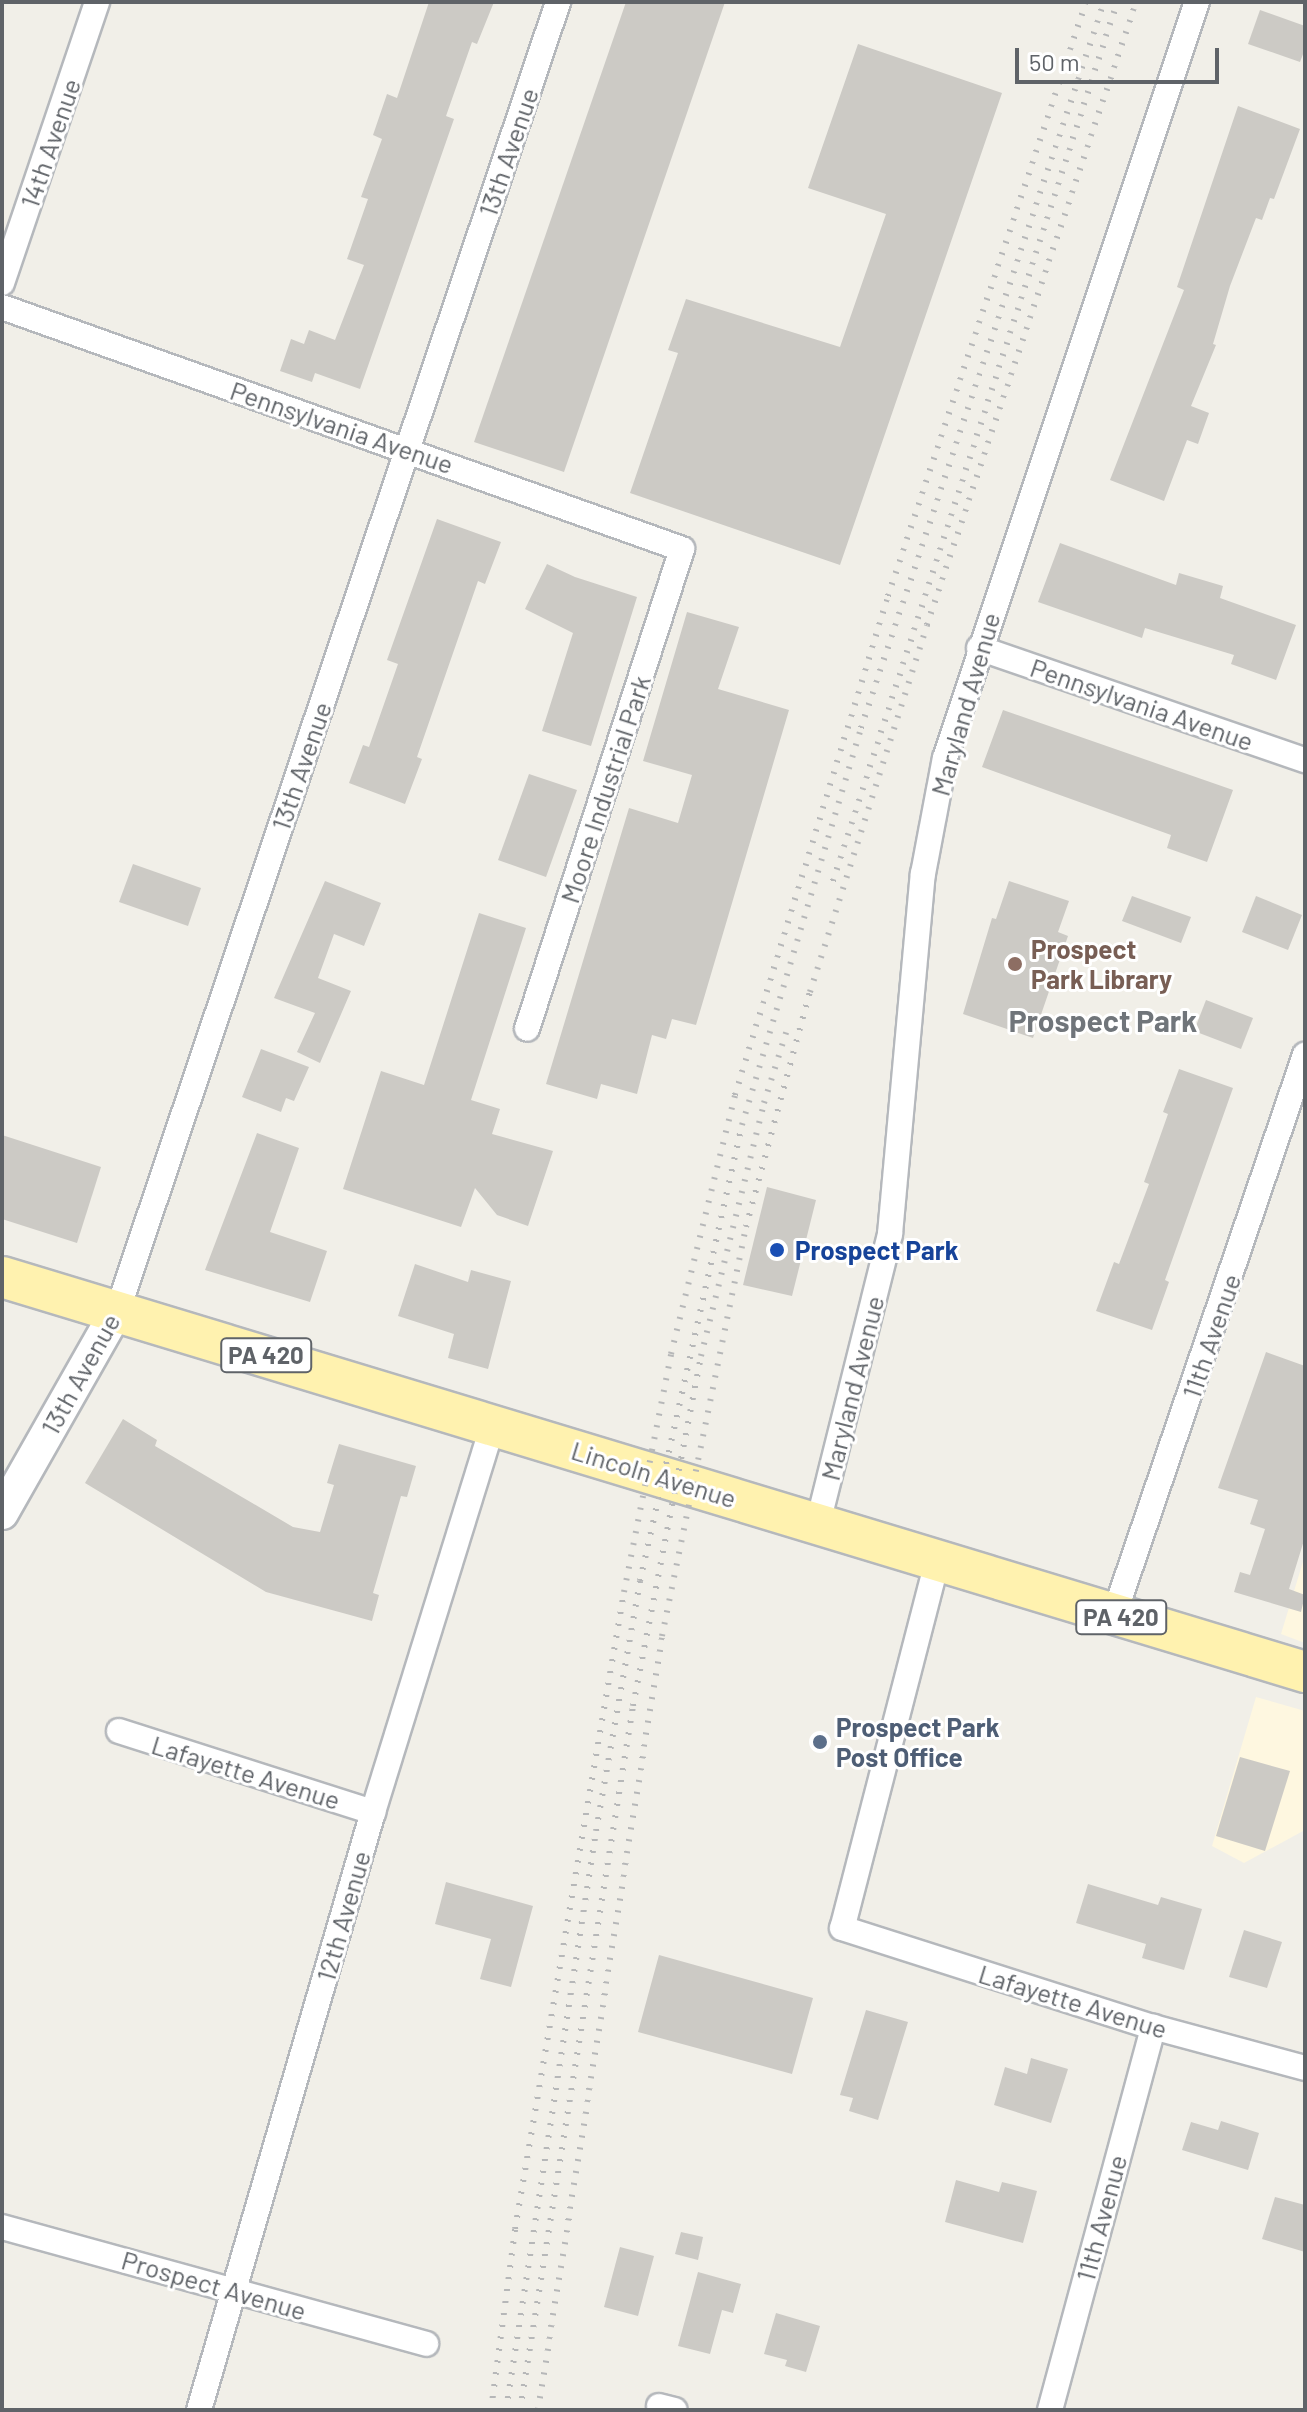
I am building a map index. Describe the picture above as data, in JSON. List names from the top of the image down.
{
  "streets": {
    "main road": ["PA 420", "Lincoln Avenue"],
    "street": [
      "14th Avenue",
      "13th Avenue",
      "Pennsylvania Avenue",
      "Maryland Avenue",
      "Moore Industrial Park",
      "11th Avenue",
      "Lafayette Avenue",
      "12th Avenue",
      "Prospect Avenue"
    ]
  },
  "crossings": [
    ["13th Avenue", "Pennsylvania Avenue"],
    ["13th Avenue", "Lincoln Avenue"],
    ["Pennsylvania Avenue", "Maryland Avenue"],
    ["Pennsylvania Avenue", "Moore Industrial Park"],
    ["Maryland Avenue", "Lincoln Avenue"],
    ["11th Avenue", "Lincoln Avenue"],
    ["11th Avenue", "Lafayette Avenue"],
    ["Lincoln Avenue", "Lafayette Avenue"],
    ["Lincoln Avenue", "12th Avenue"],
    ["Lafayette Avenue", "12th Avenue"],
    ["12th Avenue", "Prospect Avenue"]
  ],
  "districts": ["Prospect Park"],
  "places": ["Prospect Park Library", "Prospect Park", "Prospect Park Post Office"],
  "scale_bar": "50 m"
}
